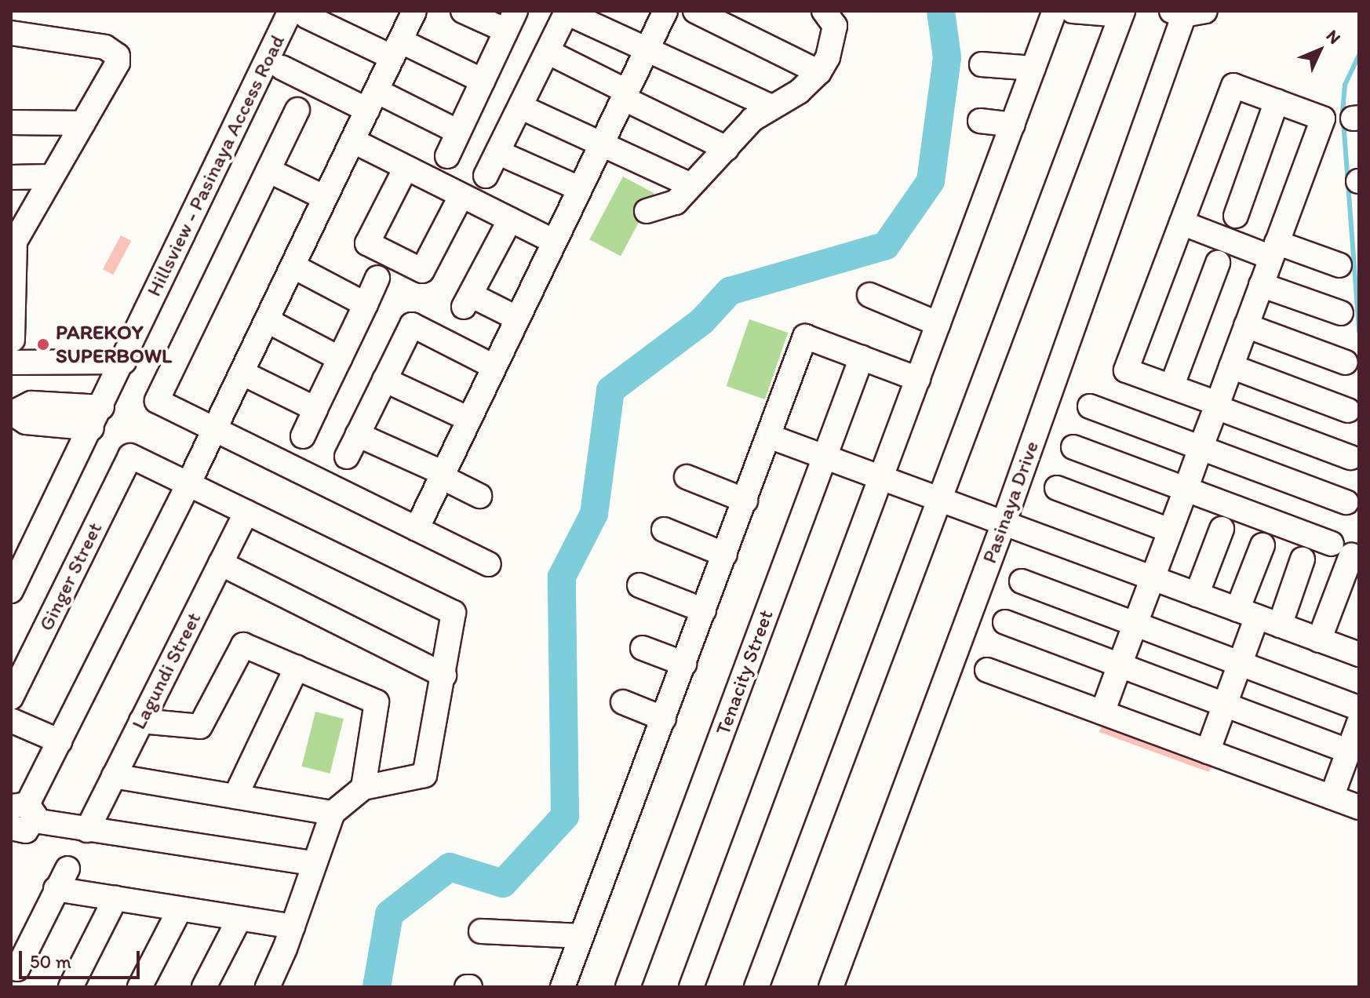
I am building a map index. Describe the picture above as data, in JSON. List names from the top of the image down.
{
  "streets": {
    "street": [
      "Hillsview - Pasinaya Access Road",
      "Pasinaya Drive",
      "Ginger Street",
      "Lagundi Street",
      "Tenacity Street"
    ]
  },
  "places": ["PAREKOY SUPERBOWL"],
  "scale_bar": "50 m",
  "north": "top right"
}
